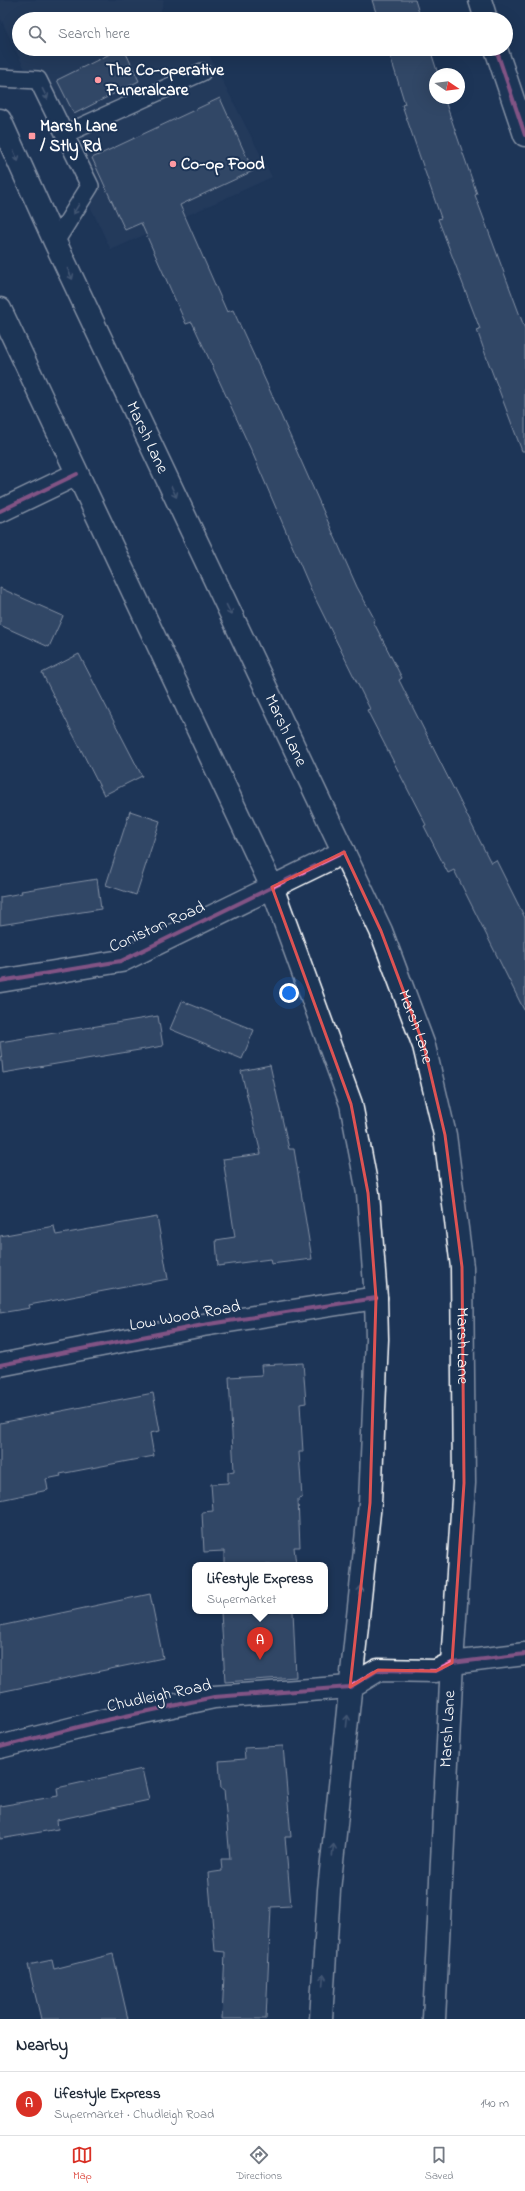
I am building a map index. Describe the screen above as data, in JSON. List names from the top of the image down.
{
  "streets": {
    "main road": [
      "Marsh Lane",
      "Coniston Road",
      "Low Wood Road",
      "Chudleigh Road"
    ]
  },
  "crossings": [
    ["Marsh Lane", "Coniston Road"]
  ],
  "places": {
    "other": ["The Co-operative Funeralcare", "Co-op Food"],
    "transit": ["Marsh Lane / Stly Rd"]
  },
  "north": "right",
  "page": {
    "search": "Search here",
    "popup": ["Lifestyle Express", "Supermarket"],
    "pins": "A",
    "heading": "Nearby",
    "list": [
      {
        "mark": "A",
        "name": "Lifestyle Express",
        "note": "Supermarket · Chudleigh Road",
        "value": "140 m"
      }
    ],
    "nav": ["Map", "Directions", "Saved"]
  }
}
